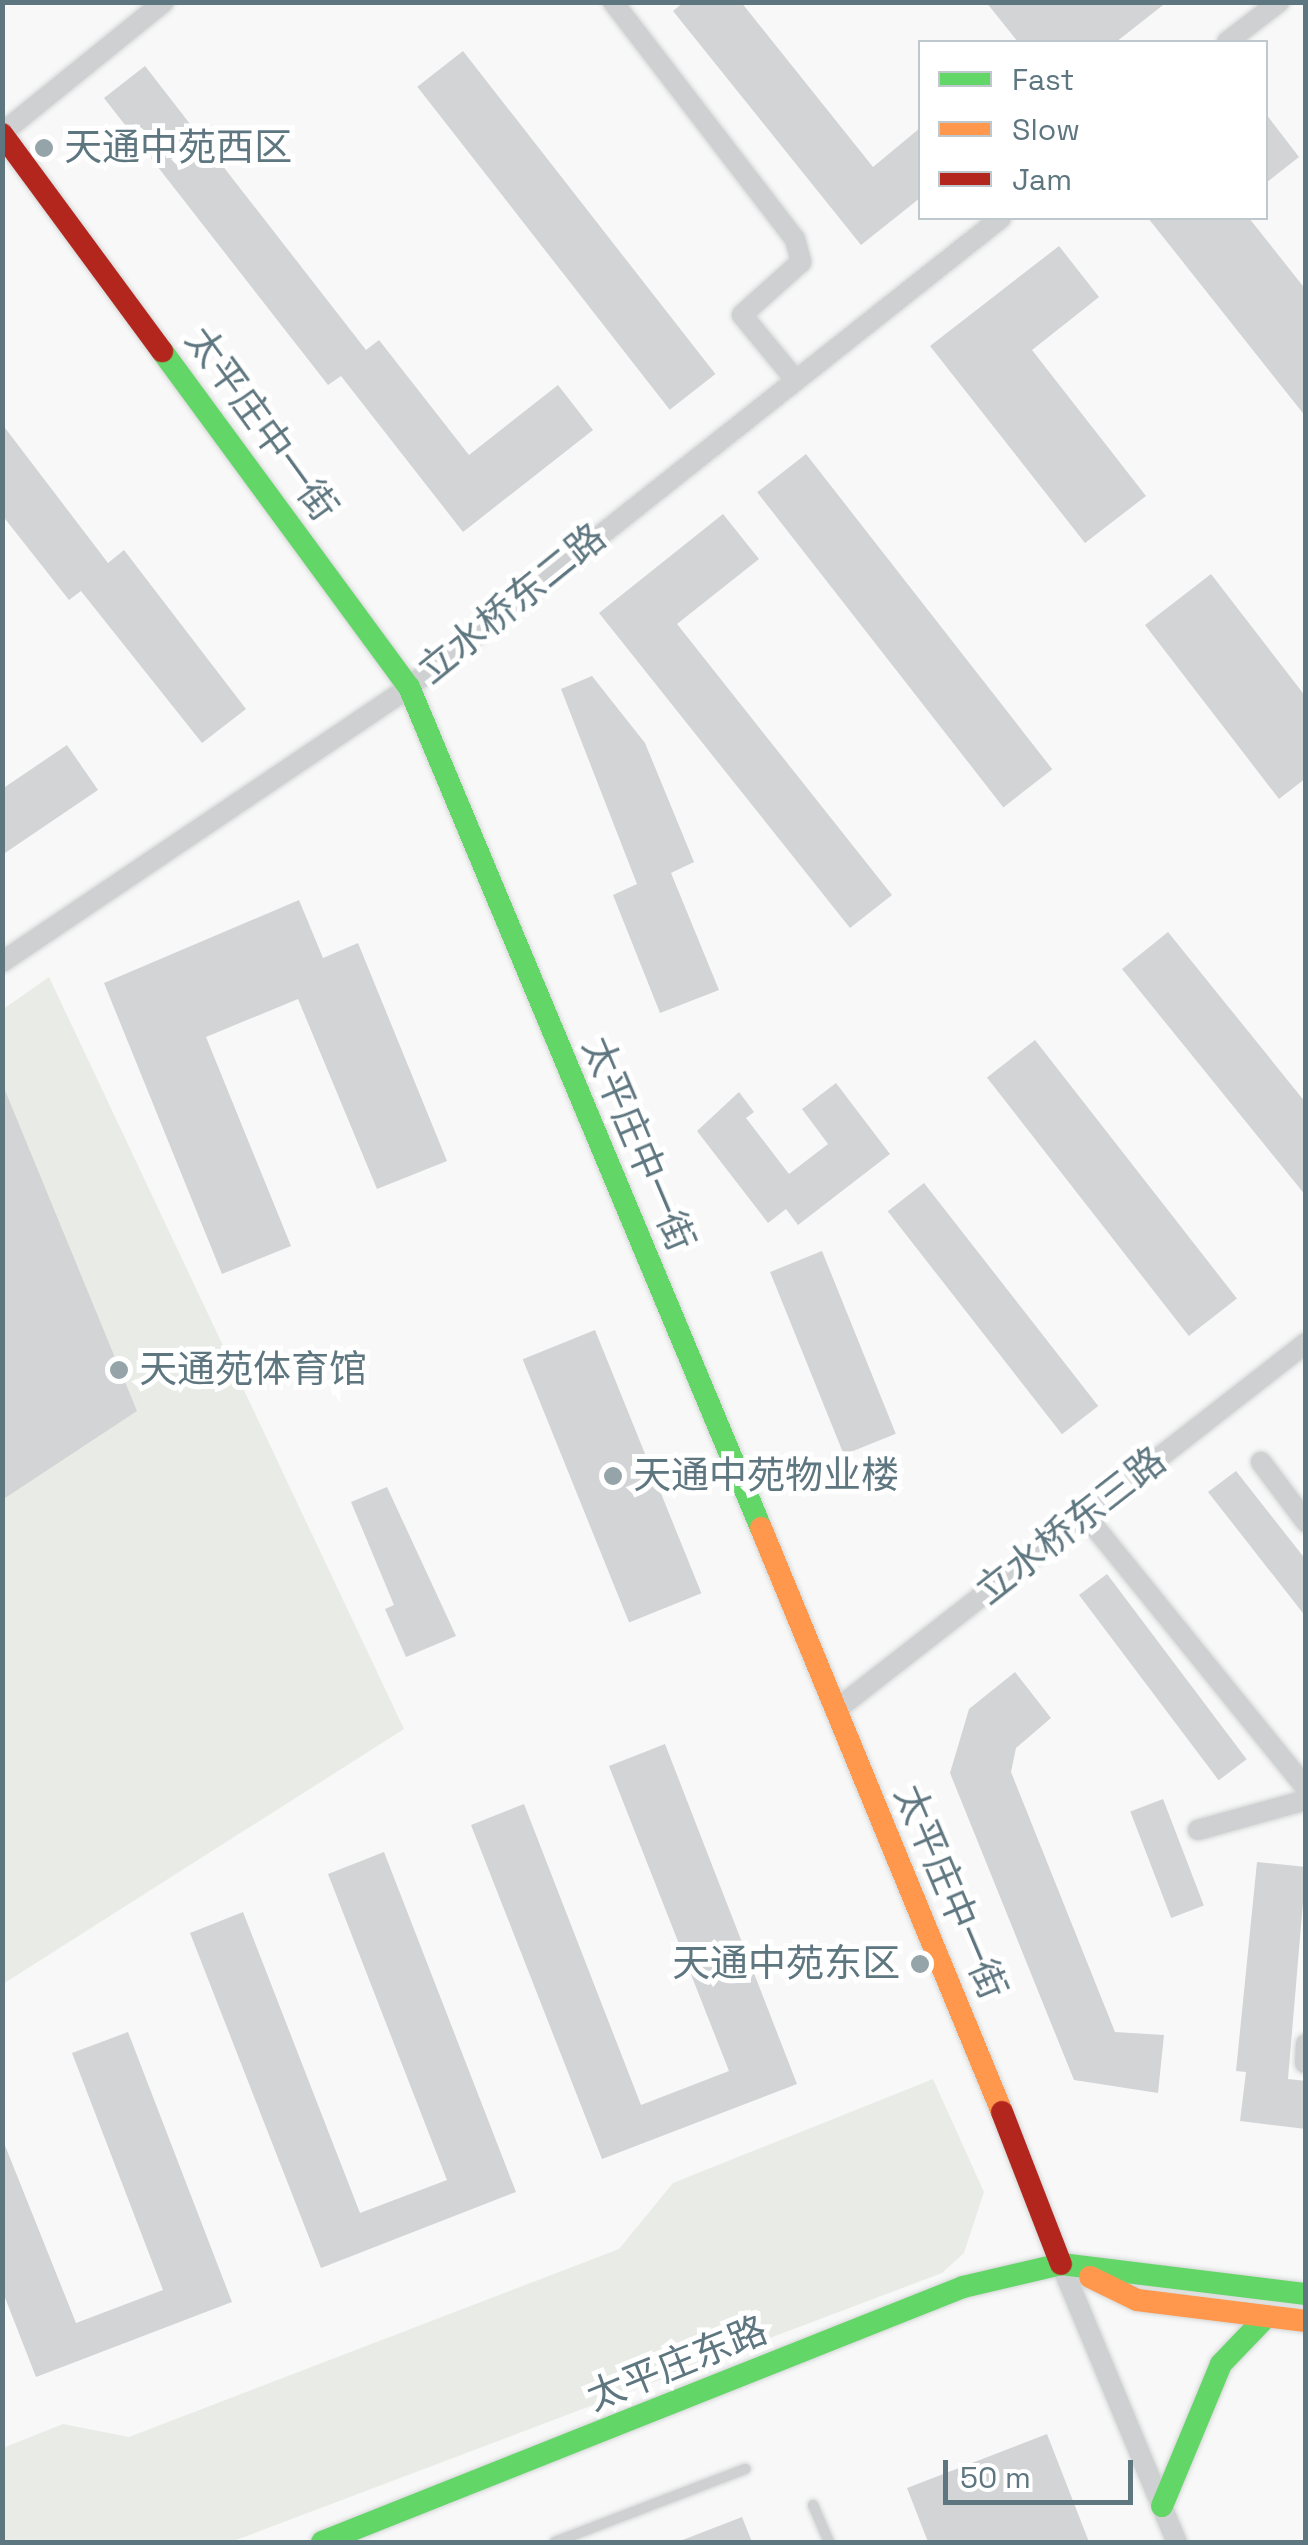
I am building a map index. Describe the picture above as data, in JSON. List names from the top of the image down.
{
  "streets": {
    "street": [
      "太平庄中一街",
      "立水桥东二路",
      "立水桥东三路",
      "太平庄东路"
    ]
  },
  "crossings": [
    ["太平庄中一街", "立水桥东二路"],
    ["太平庄中一街", "立水桥东三路"],
    ["太平庄中一街", "太平庄东路"]
  ],
  "places": [
    "天通中苑西区",
    "天通苑体育馆",
    "天通中苑物业楼",
    "天通中苑东区"
  ],
  "legend": ["Fast", "Slow", "Jam"],
  "scale_bar": "50 m"
}
